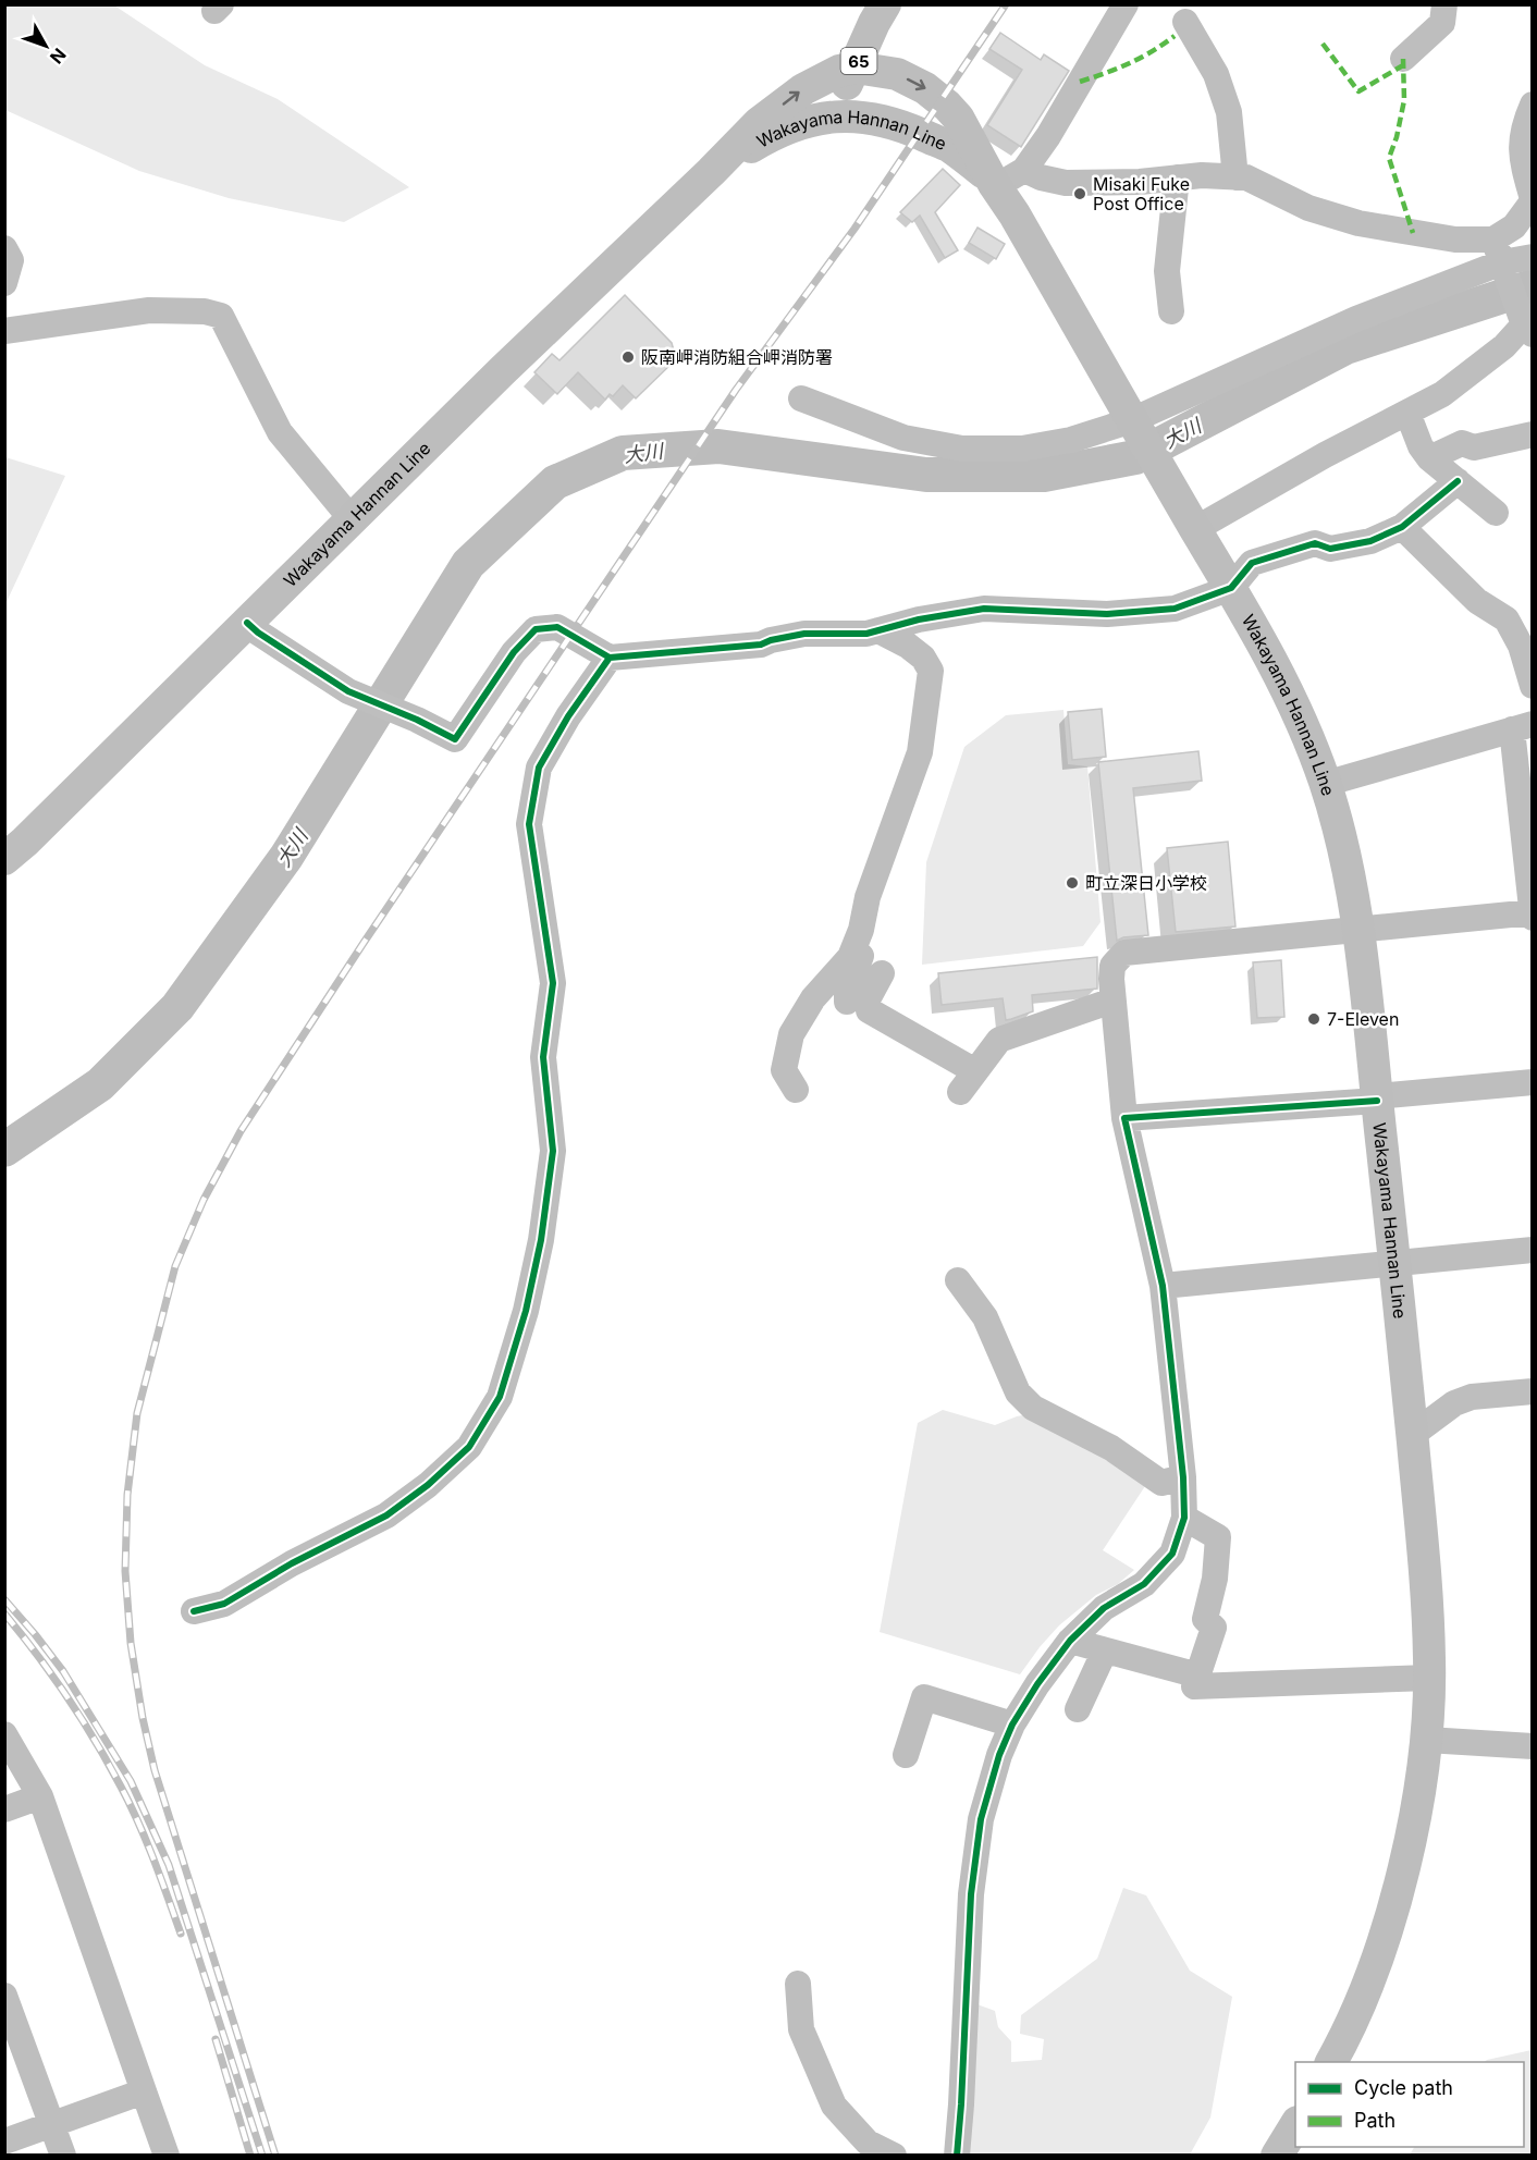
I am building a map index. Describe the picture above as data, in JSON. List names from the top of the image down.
{
  "streets": {
    "main road": ["65", "Wakayama Hannan Line"]
  },
  "crossings": [
    ["65", "Wakayama Hannan Line"]
  ],
  "water": ["大川"],
  "places": [
    "Misaki Fuke Post Office",
    "阪南岬消防組合岬消防署",
    "町立深日小学校",
    "7-Eleven"
  ],
  "legend": ["Cycle path", "Path"],
  "north": "bottom right"
}
